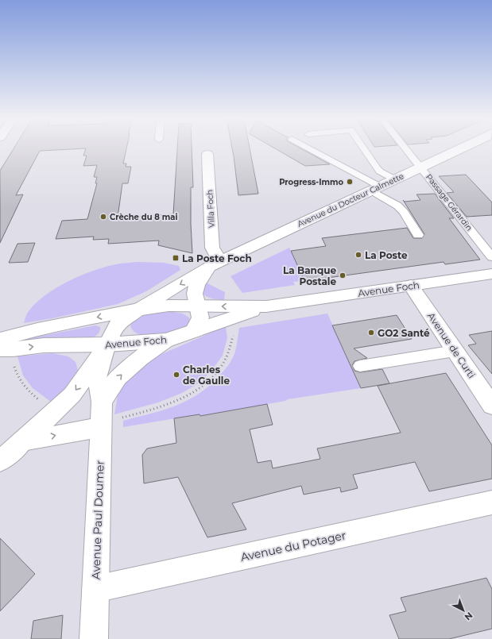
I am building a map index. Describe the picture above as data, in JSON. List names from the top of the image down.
{
  "streets": {
    "street": [
      "Avenue du Docteur Calmette",
      "Villa Foch",
      "Avenue Foch",
      "Avenue de Curti",
      "Avenue Paul Doumer",
      "Avenue du Potager"
    ],
    "lane": ["Passage Gérardin"]
  },
  "crossings": [
    ["Avenue du Docteur Calmette", "Passage Gérardin"],
    ["Avenue du Docteur Calmette", "Villa Foch"],
    ["Avenue du Docteur Calmette", "Avenue Foch"],
    ["Avenue du Docteur Calmette", "Avenue Paul Doumer"],
    ["Avenue Foch", "Avenue de Curti"],
    ["Avenue Foch", "Avenue Paul Doumer"],
    ["Avenue Paul Doumer", "Avenue du Potager"]
  ],
  "places": {
    "other": [
      "Progress-Immo",
      "Crèche du 8 mai",
      "La Poste",
      "La Banque Postale",
      "GO2 Santé",
      "Charles de Gaulle"
    ],
    "transit": ["La Poste Foch"]
  },
  "north": "bottom right"
}
